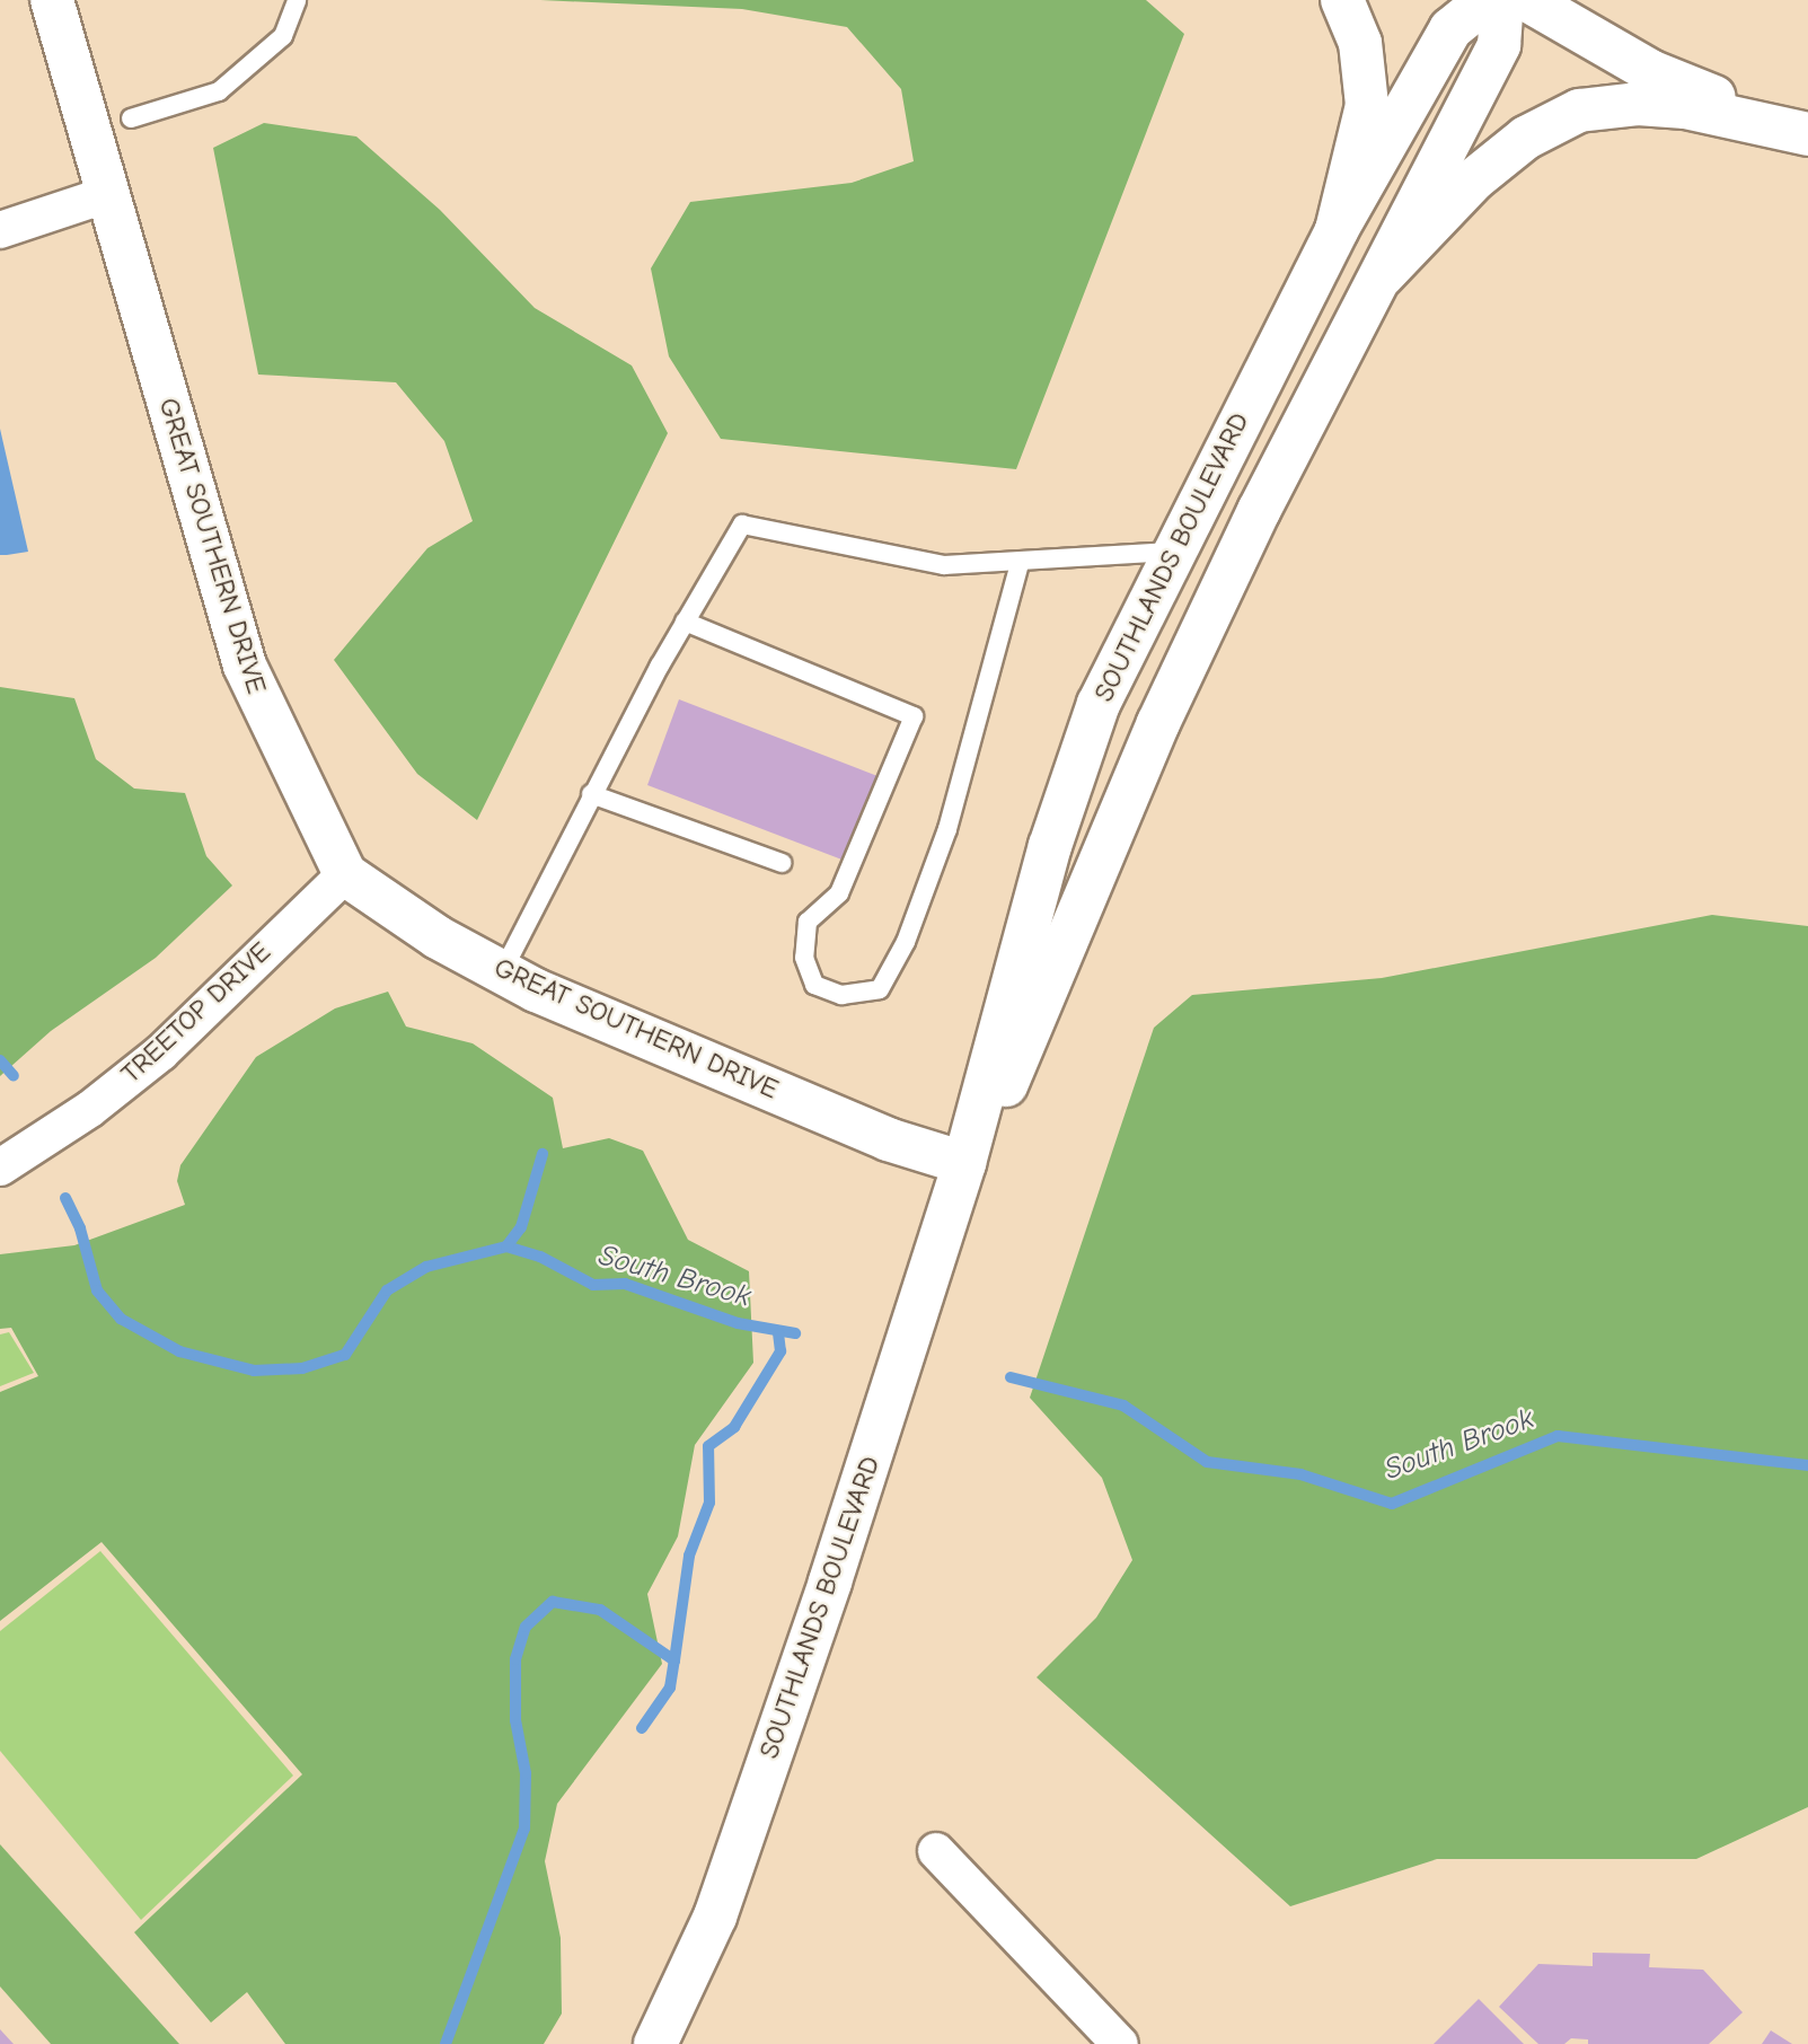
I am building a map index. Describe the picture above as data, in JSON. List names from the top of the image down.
{
  "streets": {
    "main road": ["GREAT SOUTHERN DRIVE", "SOUTHLANDS BOULEVARD"],
    "street": ["TREETOP DRIVE"]
  },
  "crossings": [
    ["GREAT SOUTHERN DRIVE", "SOUTHLANDS BOULEVARD"],
    ["GREAT SOUTHERN DRIVE", "TREETOP DRIVE"]
  ],
  "water": ["South Brook"]
}
